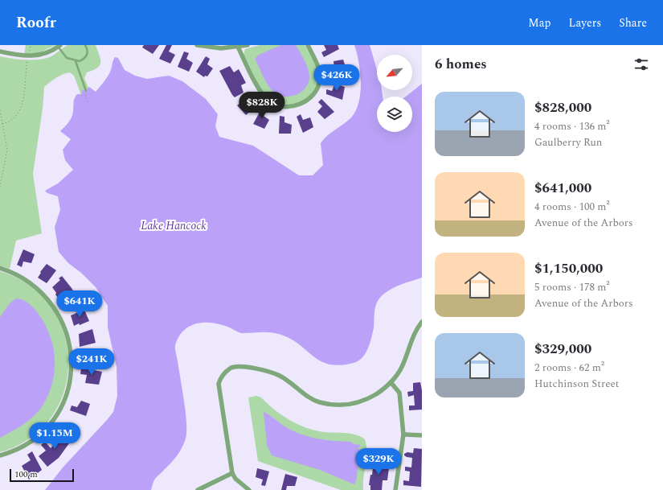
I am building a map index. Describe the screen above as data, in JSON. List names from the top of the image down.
{
  "water": ["Lake Hancock"],
  "scale_bar": "100 m",
  "north": "bottom left",
  "page": {
    "header": "Roofr",
    "nav": ["Map", "Layers", "Share"],
    "heading": "6 homes",
    "price": [
      "$426K",
      "$828K",
      "$641K",
      "$241K",
      "$1.15M",
      "$329K"
    ],
    "list": [
      {
        "name": "$828,000",
        "note": "4 rooms · 136 m² · Gaulberry Run"
      },
      {
        "name": "$641,000",
        "note": "4 rooms · 100 m² · Avenue of the Arbors"
      },
      {
        "name": "$1,150,000",
        "note": "5 rooms · 178 m² · Avenue of the Arbors"
      },
      {
        "name": "$329,000",
        "note": "2 rooms · 62 m² · Hutchinson Street"
      }
    ],
    "scale": "100 m"
  }
}
